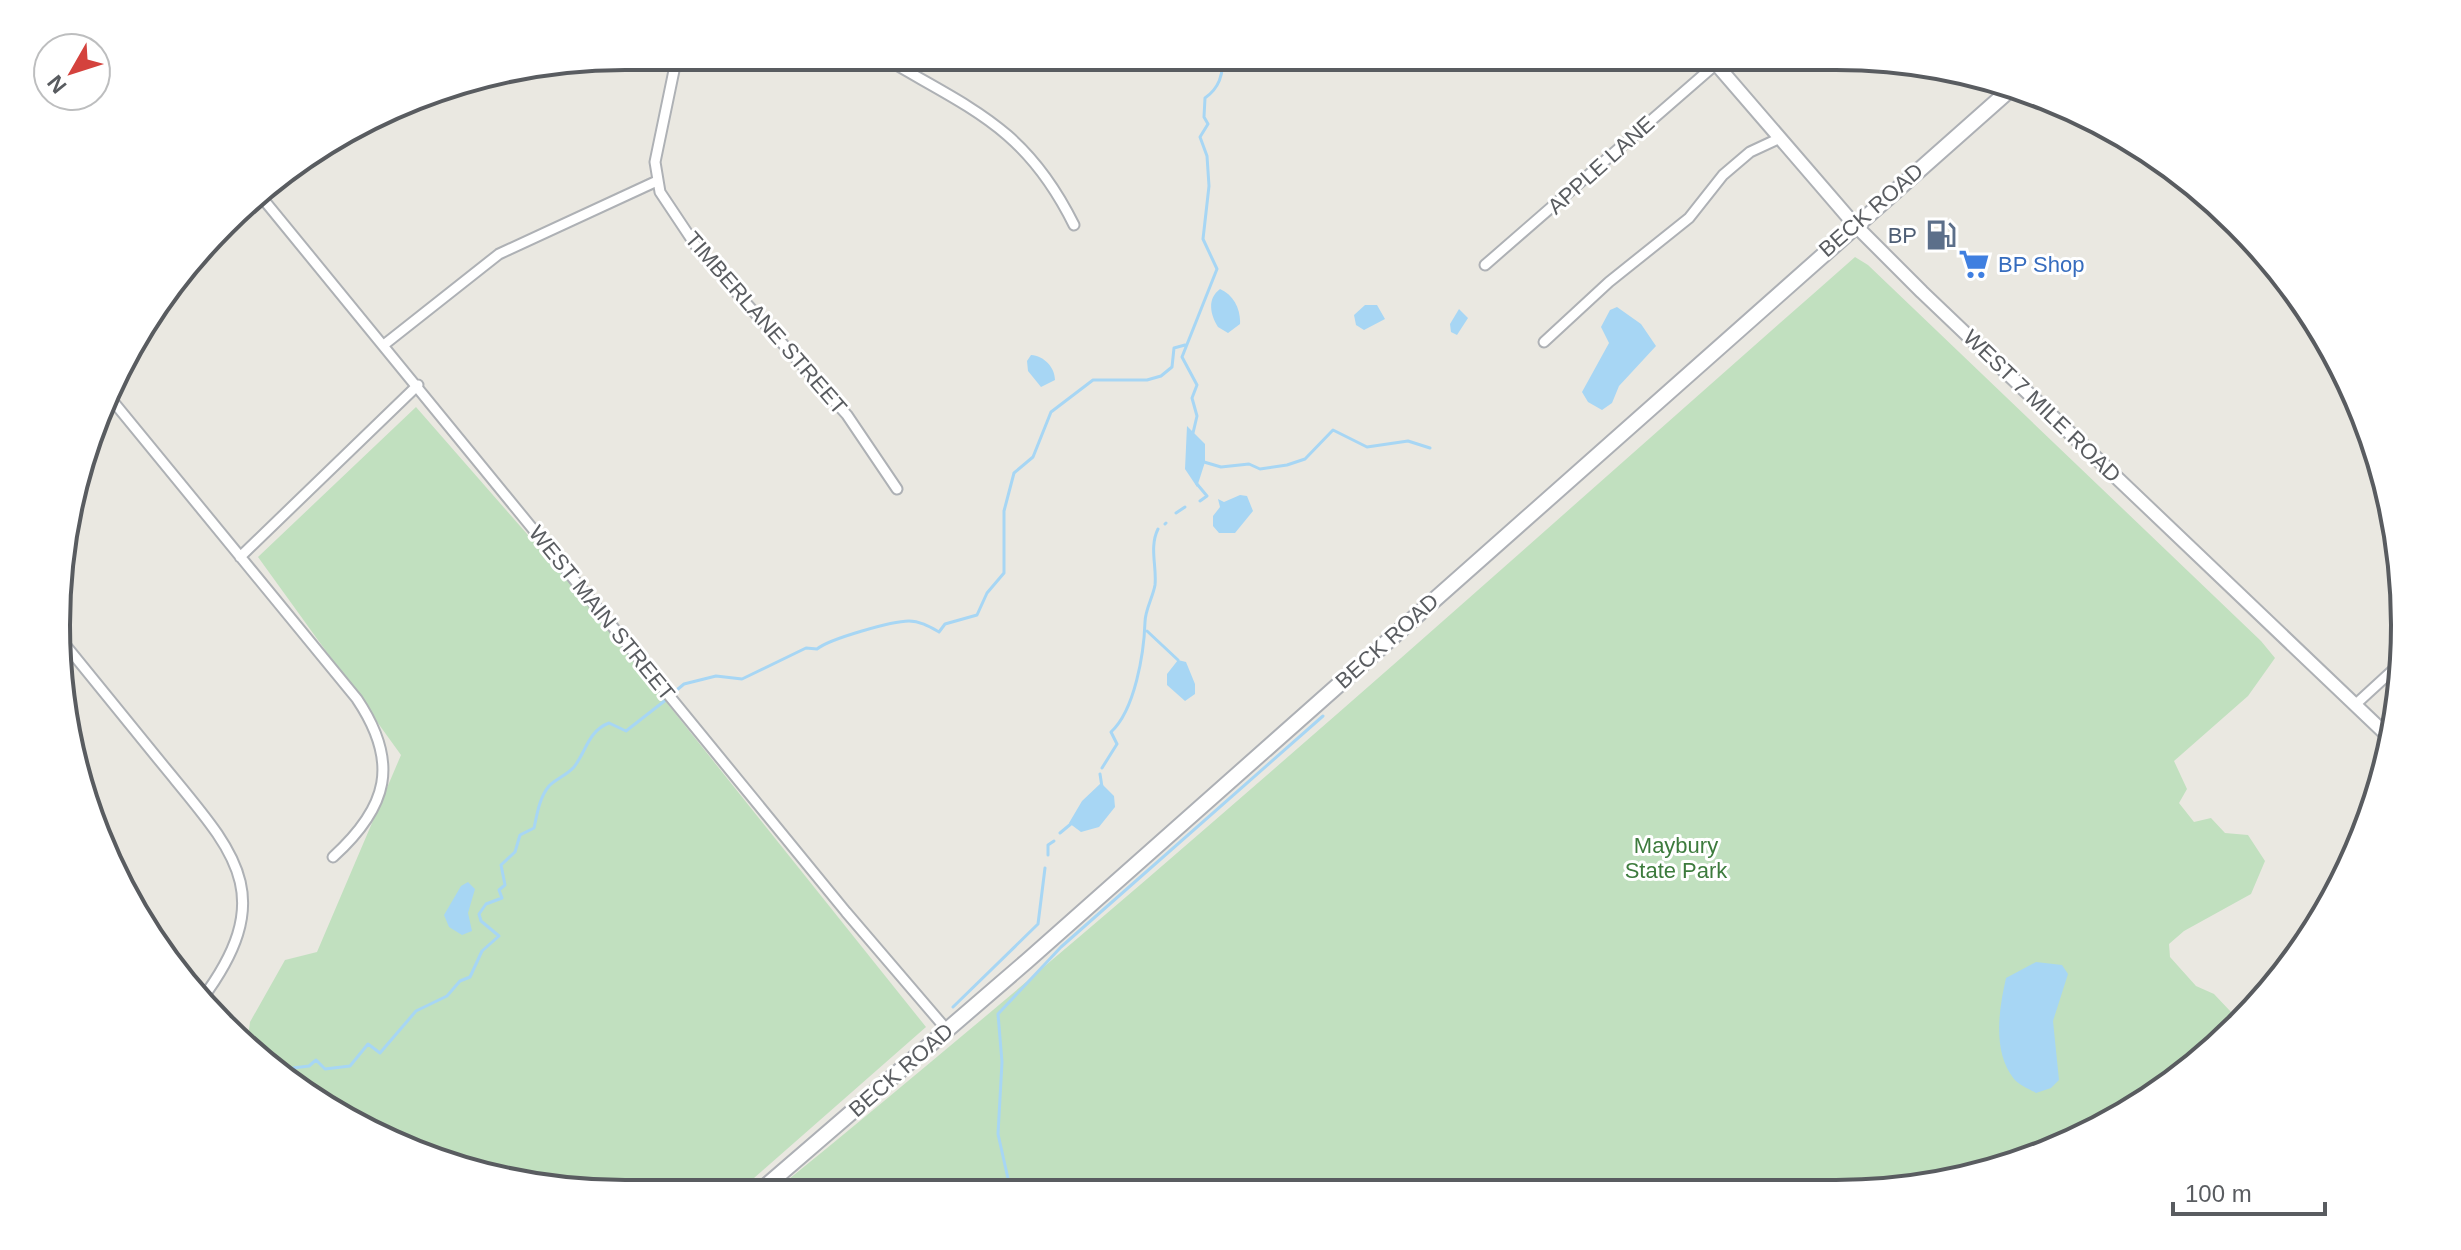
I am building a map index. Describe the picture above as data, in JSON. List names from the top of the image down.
{
  "streets": {
    "main road": ["BECK ROAD"],
    "street": [
      "APPLE LANE",
      "TIMBERLANE STREET",
      "WEST 7 MILE ROAD",
      "WEST MAIN STREET"
    ]
  },
  "crossings": [
    ["BECK ROAD", "WEST 7 MILE ROAD"],
    ["BECK ROAD", "WEST MAIN STREET"]
  ],
  "parks": ["Maybury State Park"],
  "places": {
    "fuel station": ["BP"],
    "supermarket": ["BP Shop"]
  },
  "scale_bar": "100 m",
  "north": "bottom left"
}
